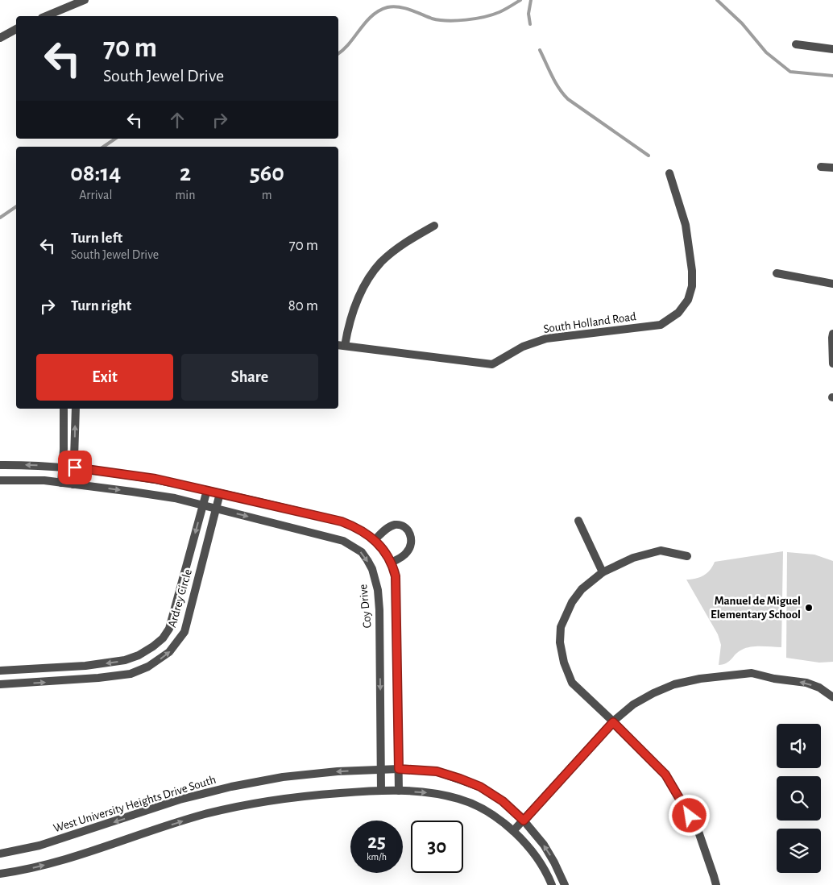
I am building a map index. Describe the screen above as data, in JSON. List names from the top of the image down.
{
  "streets": {
    "street": [
      "South Holland Road",
      "Ardrey Circle",
      "Coy Drive",
      "West University Heights Drive South"
    ]
  },
  "crossings": [
    ["Ardrey Circle", "Coy Drive"],
    ["Coy Drive", "West University Heights Drive South"]
  ],
  "one_way": ["Coy Drive"],
  "places": ["Manuel de Miguel Elementary School"],
  "page": {
    "turn": ["70 m", "South Jewel Drive"],
    "eta": [
      "08:14",
      "Arrival",
      "2",
      "min",
      "560",
      "m"
    ],
    "list": [
      {
        "name": "Turn left",
        "note": "South Jewel Drive",
        "value": "70 m"
      },
      {
        "name": "Turn right",
        "value": "80 m"
      }
    ],
    "buttons": ["Exit", "Share"],
    "speed": "25 km/h",
    "limit": "30"
  }
}
